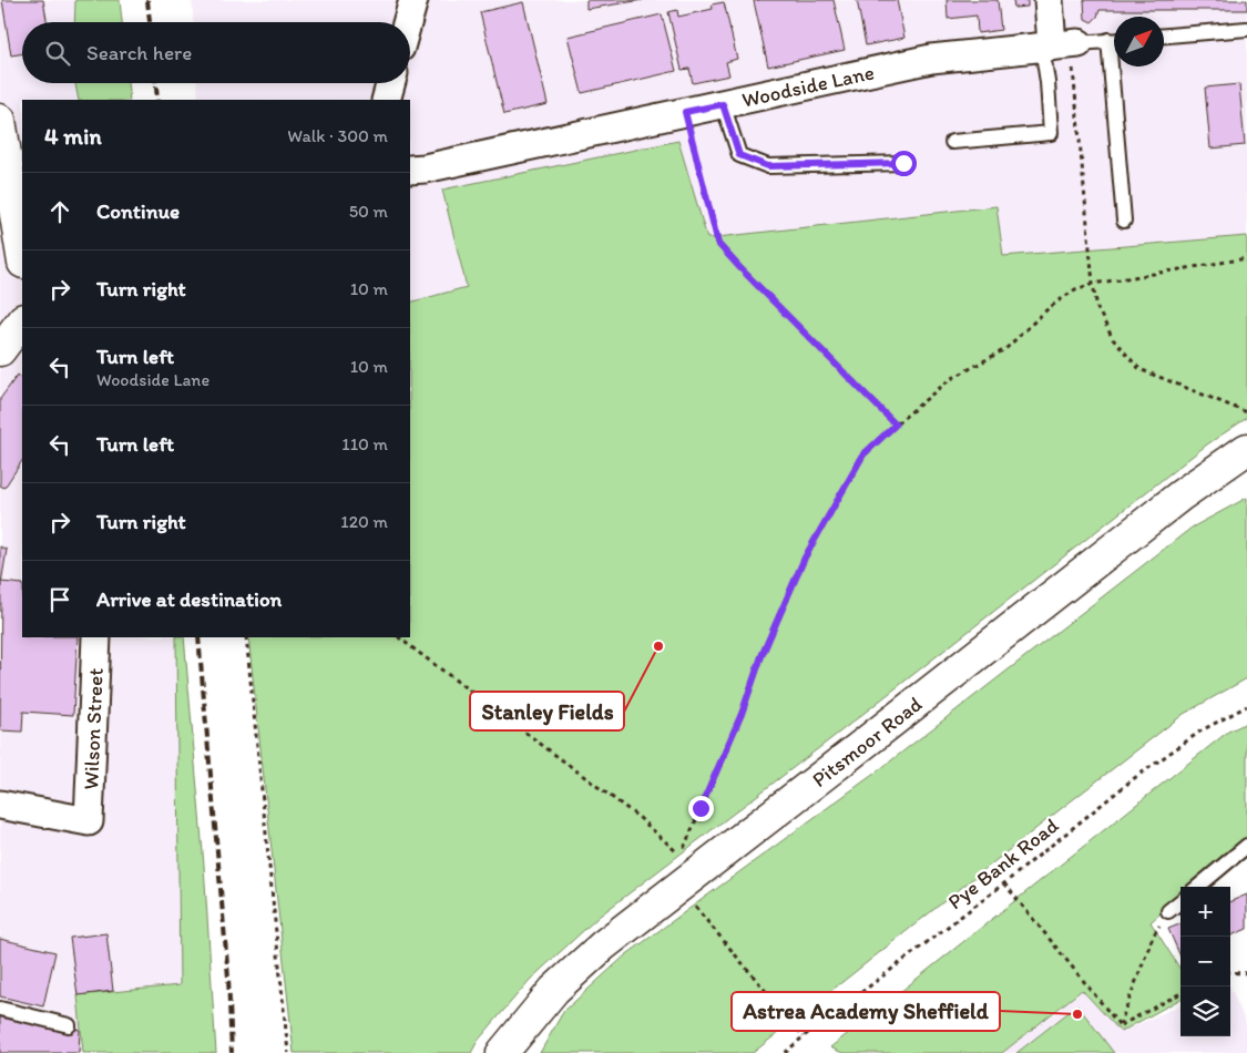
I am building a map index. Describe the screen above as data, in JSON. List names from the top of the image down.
{
  "streets": {
    "street": ["Woodside Lane", "Wilson Street", "Pitsmoor Road"],
    "path": ["Pye Bank Road"]
  },
  "places": ["Stanley Fields", "Astrea Academy Sheffield"],
  "north": "top right",
  "page": {
    "search": "Search here",
    "heading": ["4 min", "Walk · 300 m"],
    "list": [
      ["Continue", "50 m"],
      ["Turn right", "10 m"],
      ["Turn left", "Woodside Lane", "10 m"],
      ["Turn left", "110 m"],
      ["Turn right", "120 m"],
      "Arrive at destination"
    ],
    "map_buttons": ["+", "−"]
  }
}
